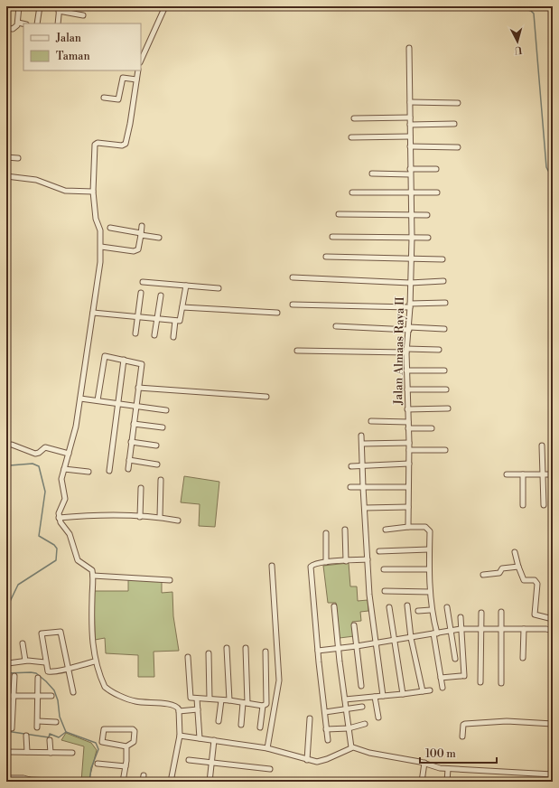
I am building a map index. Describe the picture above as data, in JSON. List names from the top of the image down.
{
  "streets": {
    "street": ["Jalan Almaas Raya II"]
  },
  "legend": ["Jalan", "Taman"],
  "scale_bar": "100 m",
  "north": "bottom"
}
